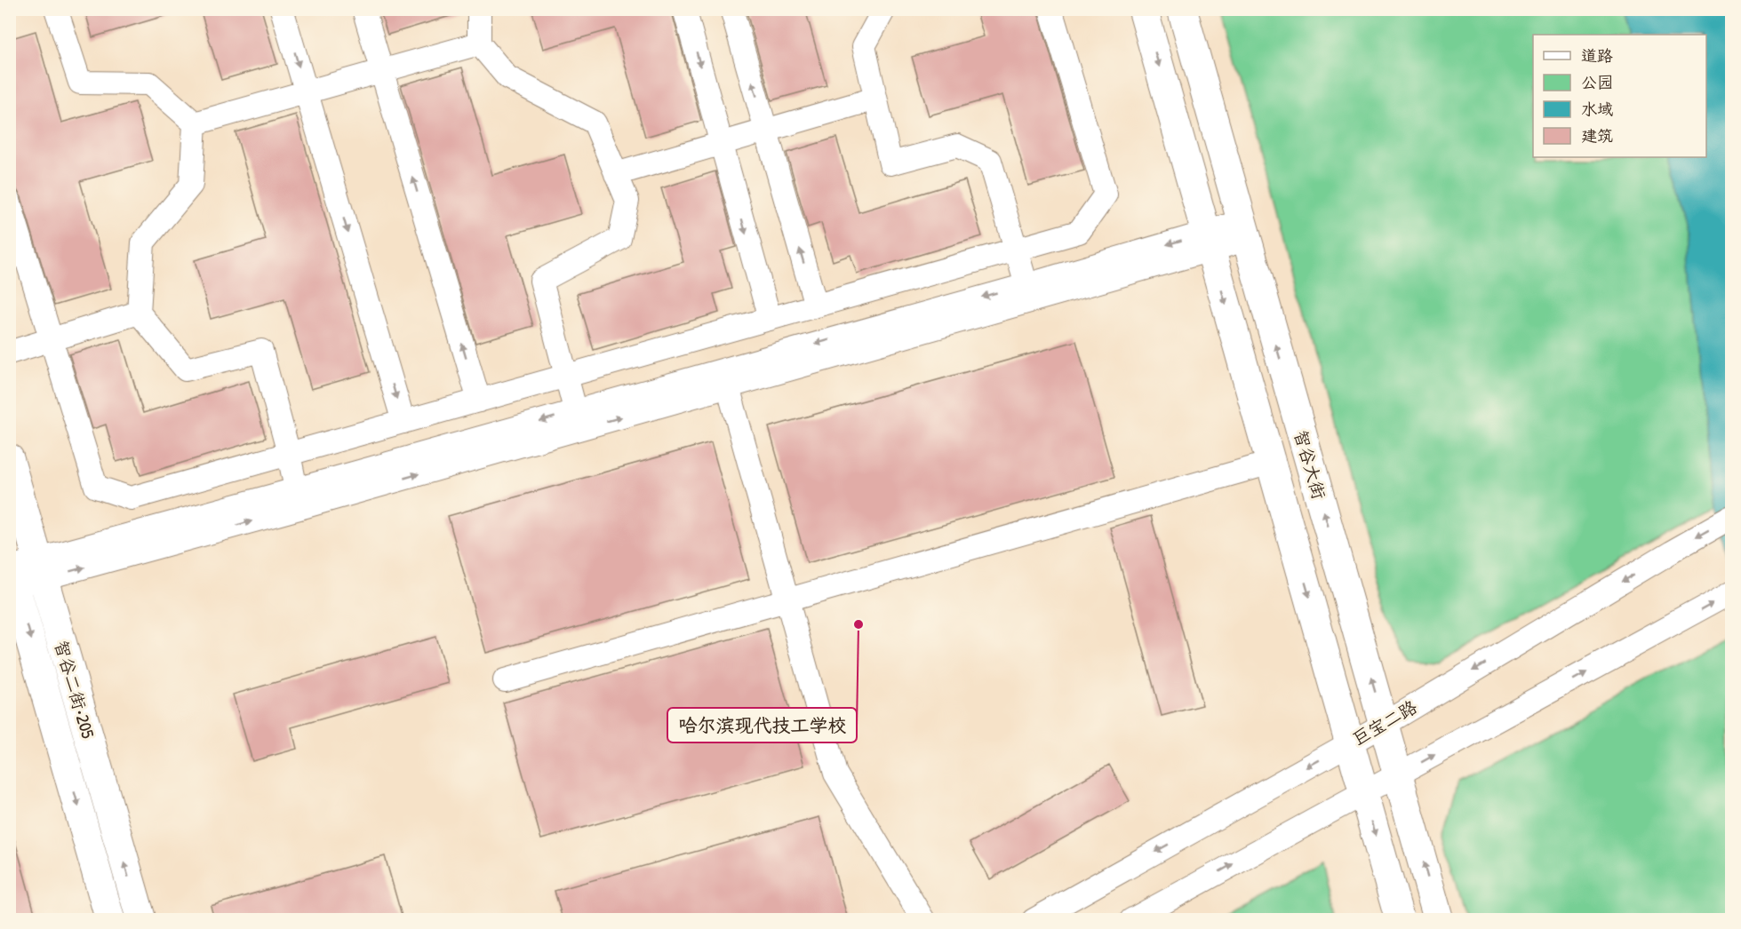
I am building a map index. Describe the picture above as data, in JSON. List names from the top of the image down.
{
  "streets": {
    "main road": ["智谷大街", "智谷二街•205"],
    "street": ["巨宝二路"]
  },
  "crossings": [
    ["智谷大街", "巨宝二路"]
  ],
  "places": ["哈尔滨现代技工学校"],
  "legend": [
    "道路",
    "公园",
    "水域",
    "建筑"
  ]
}
